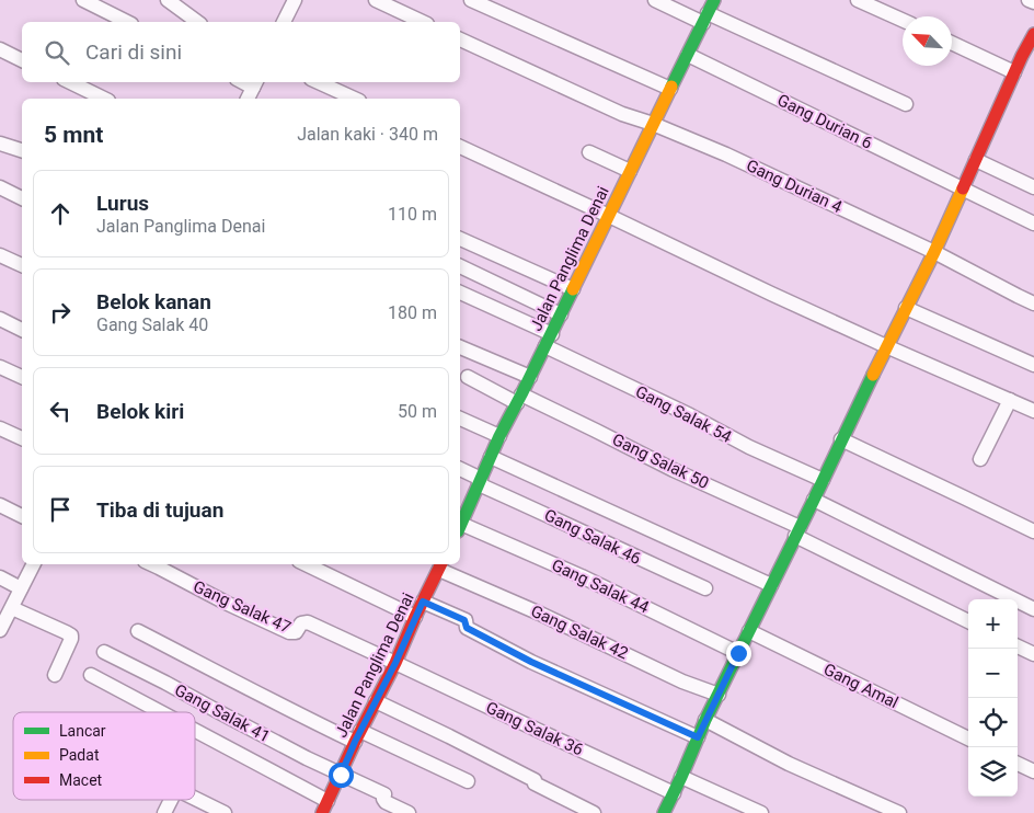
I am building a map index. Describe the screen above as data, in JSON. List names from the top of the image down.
{
  "streets": {
    "street": [
      "Gang Durian 6",
      "Gang Durian 4",
      "Jalan Panglima Denai",
      "Gang Salak 54",
      "Gang Salak 50",
      "Gang Salak 46",
      "Gang Salak 44",
      "Gang Salak 47",
      "Gang Salak 42",
      "Gang Amal",
      "Gang Salak 41",
      "Gang Salak 36"
    ]
  },
  "crossings": [
    ["Gang Durian 6", "Jalan Panglima Denai"],
    ["Gang Durian 4", "Jalan Panglima Denai"],
    ["Jalan Panglima Denai", "Gang Salak 54"],
    ["Jalan Panglima Denai", "Gang Salak 50"],
    ["Jalan Panglima Denai", "Gang Salak 46"],
    ["Jalan Panglima Denai", "Gang Salak 47"],
    ["Jalan Panglima Denai", "Gang Salak 42"],
    ["Jalan Panglima Denai", "Gang Salak 41"],
    ["Jalan Panglima Denai", "Gang Salak 36"],
    ["Gang Salak 47", "Gang Salak 36"]
  ],
  "legend": ["Lancar", "Padat", "Macet"],
  "north": "top left",
  "page": {
    "search": "Cari di sini",
    "heading": ["5 mnt", "Jalan kaki · 340 m"],
    "list": [
      ["Lurus", "Jalan Panglima Denai", "110 m"],
      ["Belok kanan", "Gang Salak 40", "180 m"],
      ["Belok kiri", "50 m"],
      "Tiba di tujuan"
    ],
    "map_buttons": ["+", "−"]
  }
}
